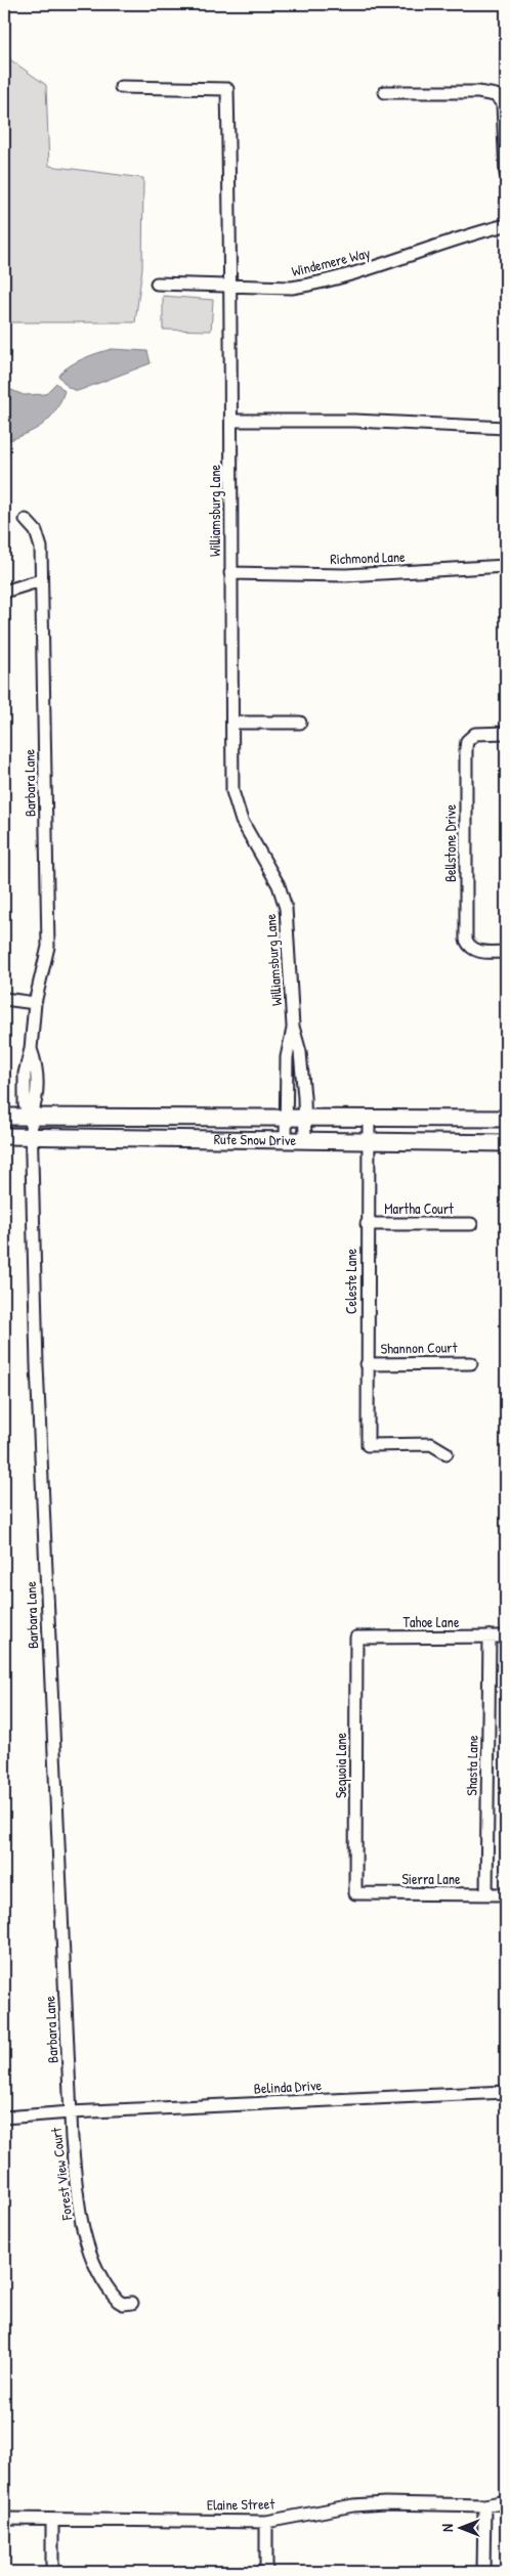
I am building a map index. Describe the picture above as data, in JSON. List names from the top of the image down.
{
  "streets": {
    "main road": ["Rufe Snow Drive"],
    "street": [
      "Windemere Way",
      "Williamsburg Lane",
      "Richmond Lane",
      "Barbara Lane",
      "Bellstone Drive",
      "Martha Court",
      "Celeste Lane",
      "Shannon Court",
      "Tahoe Lane",
      "Sequoia Lane",
      "Shasta Lane",
      "Sierra Lane",
      "Belinda Drive",
      "Forest View Court",
      "Elaine Street"
    ]
  },
  "crossings": [
    ["Windemere Way", "Williamsburg Lane"],
    ["Williamsburg Lane", "Richmond Lane"],
    ["Williamsburg Lane", "Rufe Snow Drive"],
    ["Barbara Lane", "Rufe Snow Drive"],
    ["Barbara Lane", "Belinda Drive"],
    ["Barbara Lane", "Forest View Court"],
    ["Rufe Snow Drive", "Celeste Lane"],
    ["Martha Court", "Celeste Lane"],
    ["Celeste Lane", "Shannon Court"],
    ["Tahoe Lane", "Sequoia Lane"],
    ["Tahoe Lane", "Shasta Lane"],
    ["Sequoia Lane", "Sierra Lane"],
    ["Shasta Lane", "Sierra Lane"],
    ["Belinda Drive", "Forest View Court"]
  ],
  "north": "left"
}
